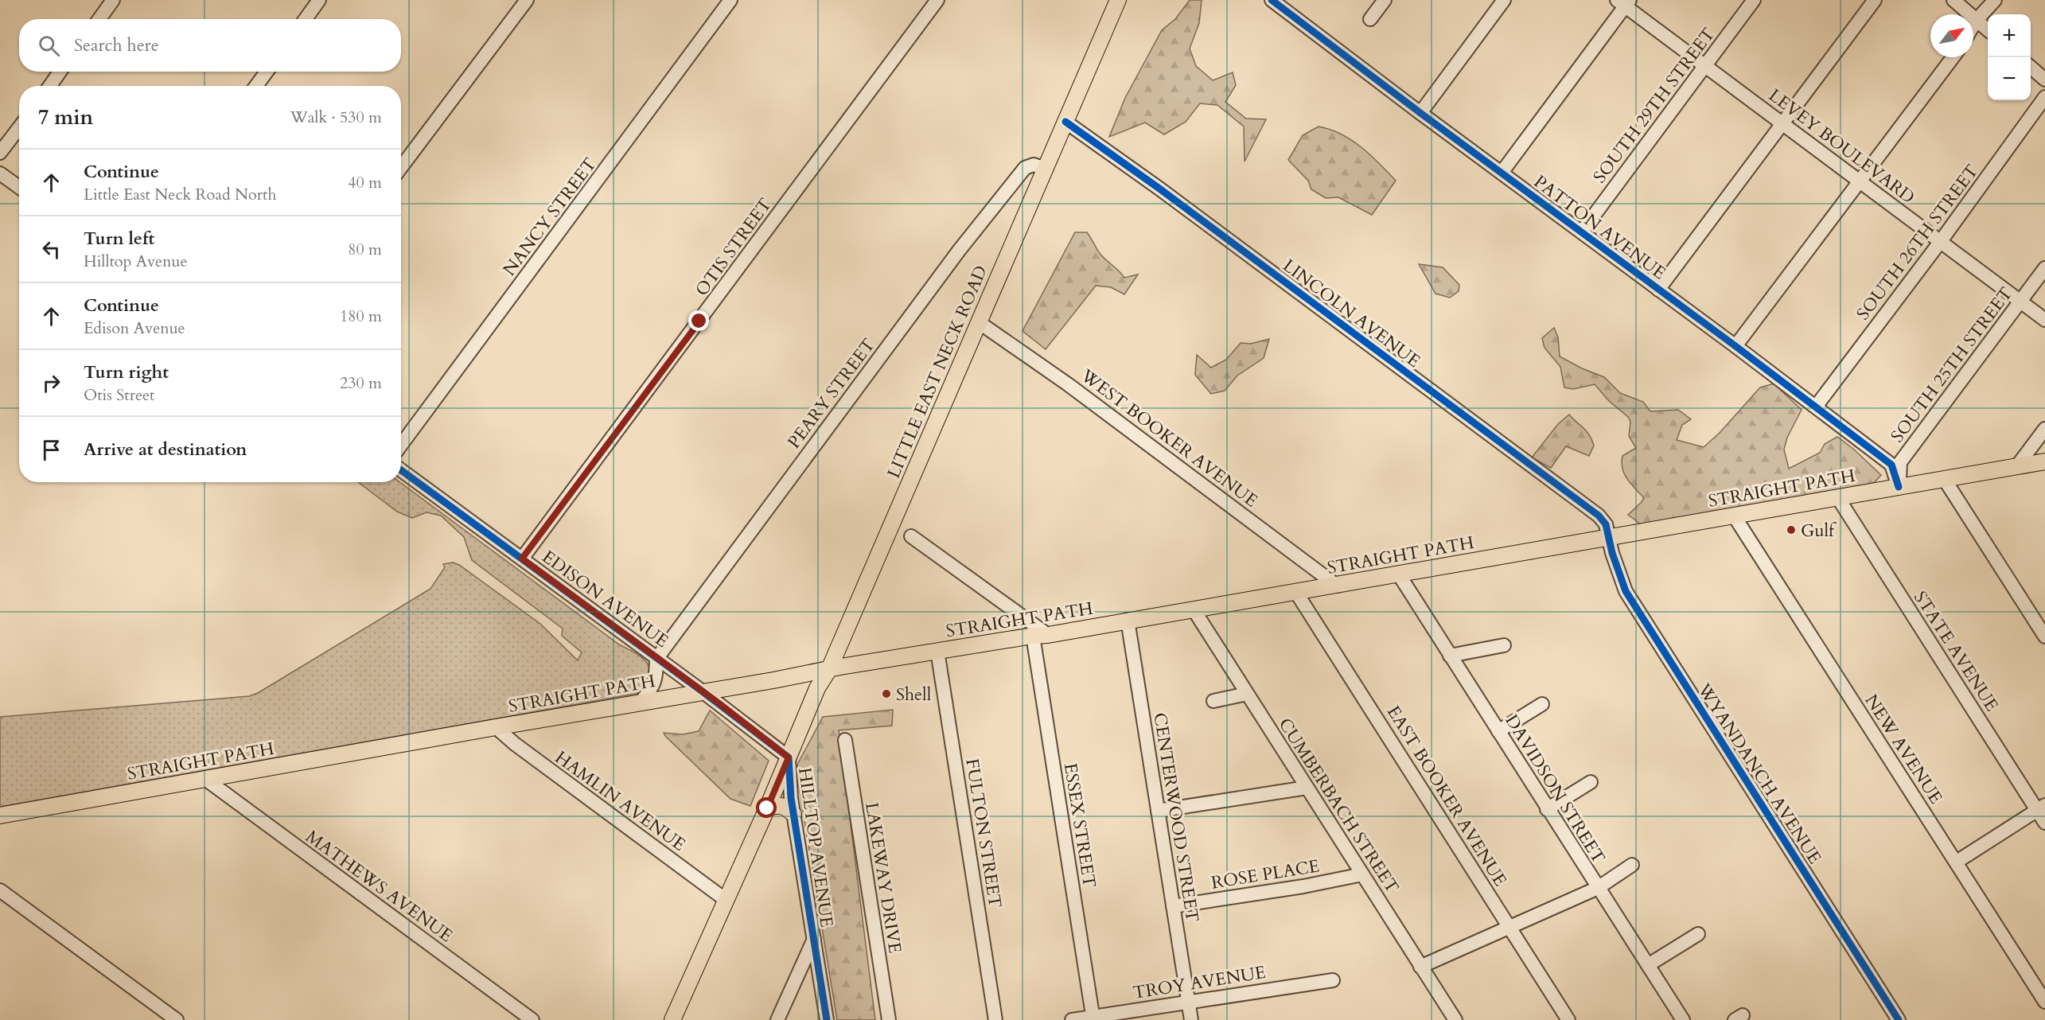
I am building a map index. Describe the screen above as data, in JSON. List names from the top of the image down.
{
  "streets": {
    "main road": ["LITTLE EAST NECK ROAD", "STRAIGHT PATH"],
    "street": [
      "SOUTH 29TH STREET",
      "LEVEY BOULEVARD",
      "NANCY STREET",
      "PATTON AVENUE",
      "SOUTH 26TH STREET",
      "OTIS STREET",
      "LINCOLN AVENUE",
      "SOUTH 25TH STREET",
      "PEARY STREET",
      "WEST BOOKER AVENUE",
      "EDISON AVENUE",
      "STATE AVENUE",
      "NEW AVENUE",
      "WYANDANCH AVENUE",
      "DAVIDSON STREET",
      "EAST BOOKER AVENUE",
      "HAMLIN AVENUE",
      "CUMBERBACH STREET",
      "CENTERWOOD STREET",
      "ESSEX STREET",
      "FULTON STREET",
      "HILLTOP AVENUE",
      "ROSE PLACE",
      "LAKEWAY DRIVE",
      "MATHEWS AVENUE",
      "TROY AVENUE"
    ]
  },
  "crossings": [
    ["SOUTH 29TH STREET", "LEVEY BOULEVARD"],
    ["SOUTH 29TH STREET", "PATTON AVENUE"],
    ["LEVEY BOULEVARD", "SOUTH 26TH STREET"],
    ["LEVEY BOULEVARD", "SOUTH 25TH STREET"],
    ["PATTON AVENUE", "SOUTH 26TH STREET"],
    ["PATTON AVENUE", "SOUTH 25TH STREET"],
    ["PATTON AVENUE", "STRAIGHT PATH"],
    ["OTIS STREET", "EDISON AVENUE"],
    ["LINCOLN AVENUE", "LITTLE EAST NECK ROAD"],
    ["LINCOLN AVENUE", "STRAIGHT PATH"],
    ["LINCOLN AVENUE", "WYANDANCH AVENUE"],
    ["SOUTH 25TH STREET", "STRAIGHT PATH"],
    ["LITTLE EAST NECK ROAD", "PEARY STREET"],
    ["LITTLE EAST NECK ROAD", "WEST BOOKER AVENUE"],
    ["LITTLE EAST NECK ROAD", "STRAIGHT PATH"],
    ["LITTLE EAST NECK ROAD", "HAMLIN AVENUE"],
    ["LITTLE EAST NECK ROAD", "HILLTOP AVENUE"],
    ["PEARY STREET", "EDISON AVENUE"],
    ["WEST BOOKER AVENUE", "STRAIGHT PATH"],
    ["STRAIGHT PATH", "EDISON AVENUE"],
    ["STRAIGHT PATH", "STATE AVENUE"],
    ["STRAIGHT PATH", "NEW AVENUE"],
    ["STRAIGHT PATH", "WYANDANCH AVENUE"],
    ["STRAIGHT PATH", "DAVIDSON STREET"],
    ["STRAIGHT PATH", "EAST BOOKER AVENUE"],
    ["STRAIGHT PATH", "HAMLIN AVENUE"],
    ["STRAIGHT PATH", "CUMBERBACH STREET"],
    ["STRAIGHT PATH", "CENTERWOOD STREET"],
    ["STRAIGHT PATH", "ESSEX STREET"],
    ["STRAIGHT PATH", "FULTON STREET"],
    ["STRAIGHT PATH", "HILLTOP AVENUE"],
    ["STRAIGHT PATH", "MATHEWS AVENUE"],
    ["EDISON AVENUE", "HILLTOP AVENUE"],
    ["CUMBERBACH STREET", "ROSE PLACE"],
    ["CENTERWOOD STREET", "ROSE PLACE"],
    ["CENTERWOOD STREET", "TROY AVENUE"],
    ["ESSEX STREET", "TROY AVENUE"]
  ],
  "places": ["Gulf", "Shell"],
  "north": "top right",
  "page": {
    "map_buttons": ["+", "−"],
    "search": "Search here",
    "heading": ["7 min", "Walk · 530 m"],
    "list": [
      ["Continue", "Little East Neck Road North", "40 m"],
      ["Turn left", "Hilltop Avenue", "80 m"],
      ["Continue", "Edison Avenue", "180 m"],
      ["Turn right", "Otis Street", "230 m"],
      "Arrive at destination"
    ]
  }
}
